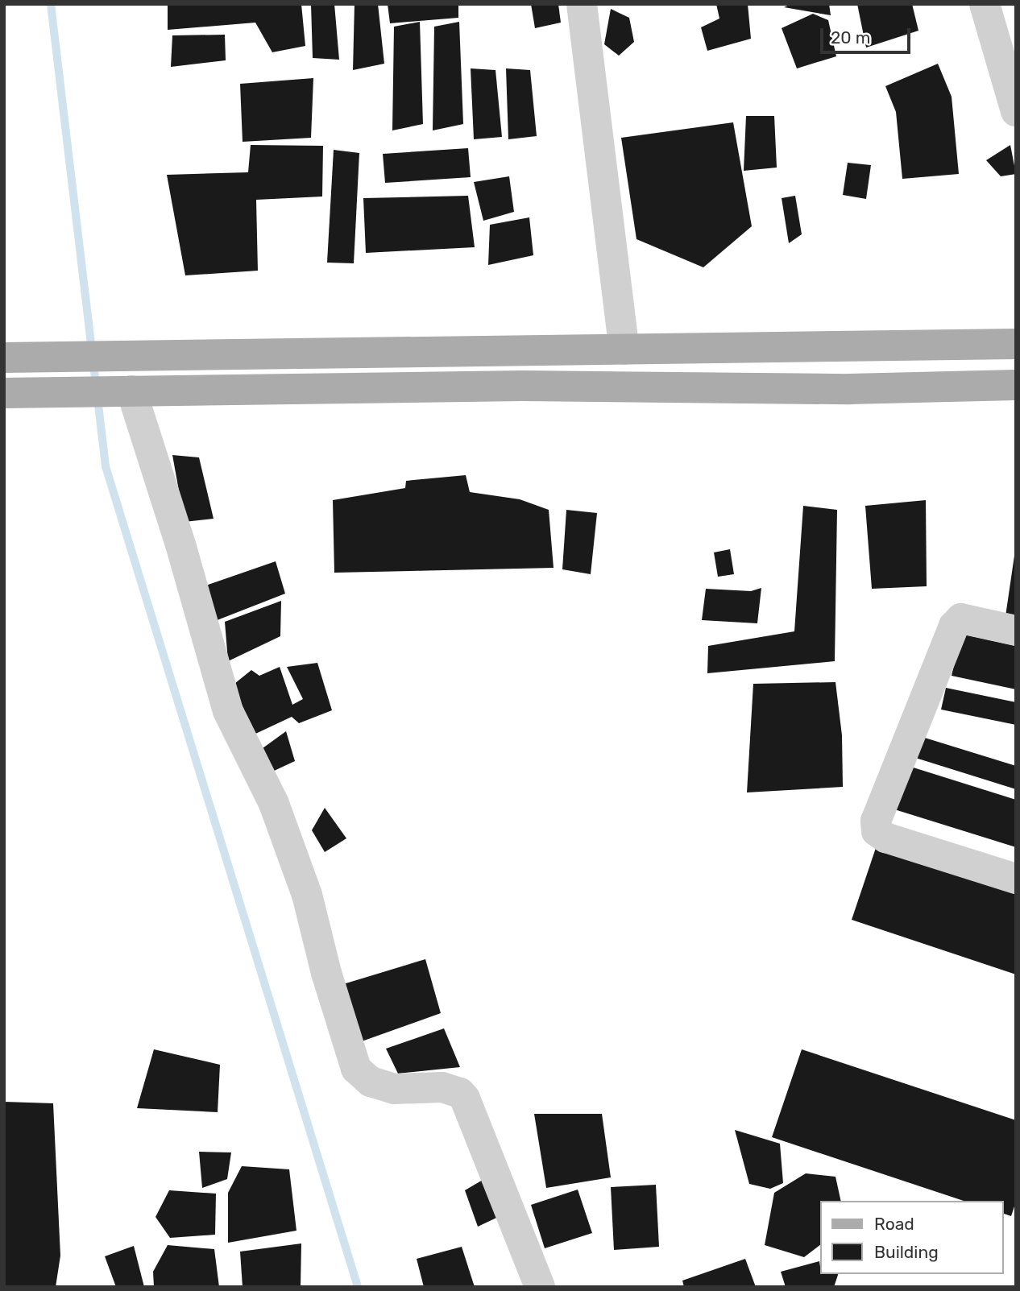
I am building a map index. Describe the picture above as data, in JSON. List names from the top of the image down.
{
  "legend": ["Road", "Building"],
  "scale_bar": "20 m"
}
